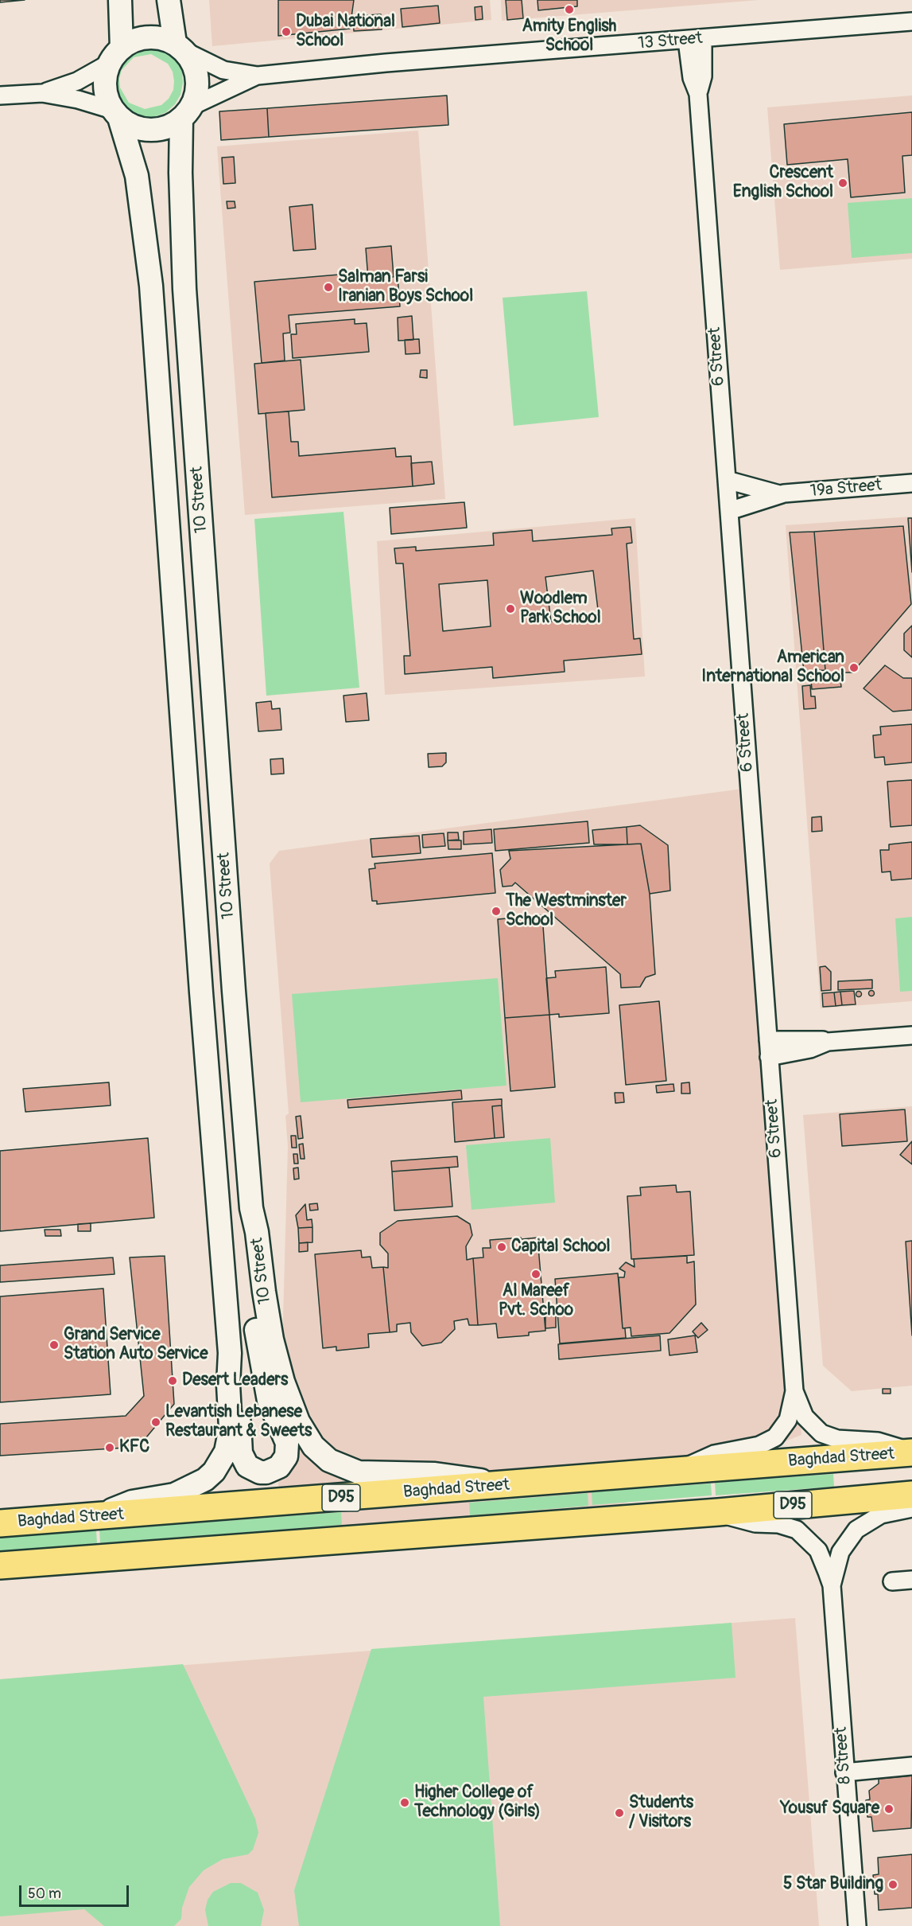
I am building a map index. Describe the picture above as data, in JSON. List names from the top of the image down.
{
  "streets": {
    "main road": ["Baghdad Street", "D95"],
    "street": [
      "13 Street",
      "6 Street",
      "19a Street",
      "10 Street",
      "8 Street"
    ]
  },
  "crossings": [
    ["13 Street", "6 Street"],
    ["13 Street", "10 Street"],
    ["6 Street", "19a Street"],
    ["6 Street", "Baghdad Street"],
    ["10 Street", "Baghdad Street"],
    ["D95", "8 Street"]
  ],
  "places": [
    "Amity English School",
    "Dubai National School",
    "Crescent English School",
    "Salman Farsi Iranian Boys School",
    "Woodlem Park School",
    "American International School",
    "The Westminster School",
    "Capital School",
    "Al Mareef Pvt. Schoo",
    "Grand Service Station Auto Service",
    "Desert Leaders",
    "Levantish Lebanese Restaurant & Sweets",
    "KFC",
    "Higher College of Technology (Girls)",
    "Yousuf Square",
    "Students / Visitors",
    "5 Star Building"
  ],
  "scale_bar": "50 m"
}
